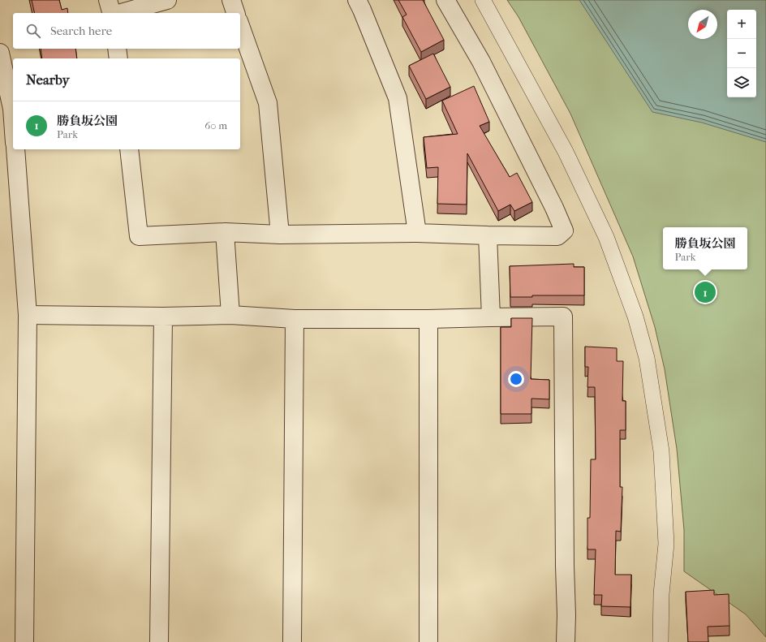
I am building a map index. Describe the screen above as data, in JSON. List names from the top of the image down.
{
  "north": "bottom left",
  "page": {
    "map_buttons": ["+", "−"],
    "search": "Search here",
    "heading": "Nearby",
    "list": [
      {
        "mark": "1",
        "name": "勝負坂公園",
        "note": "Park",
        "value": "60 m"
      }
    ],
    "popup": ["勝負坂公園", "Park"],
    "pins": "1"
  }
}
